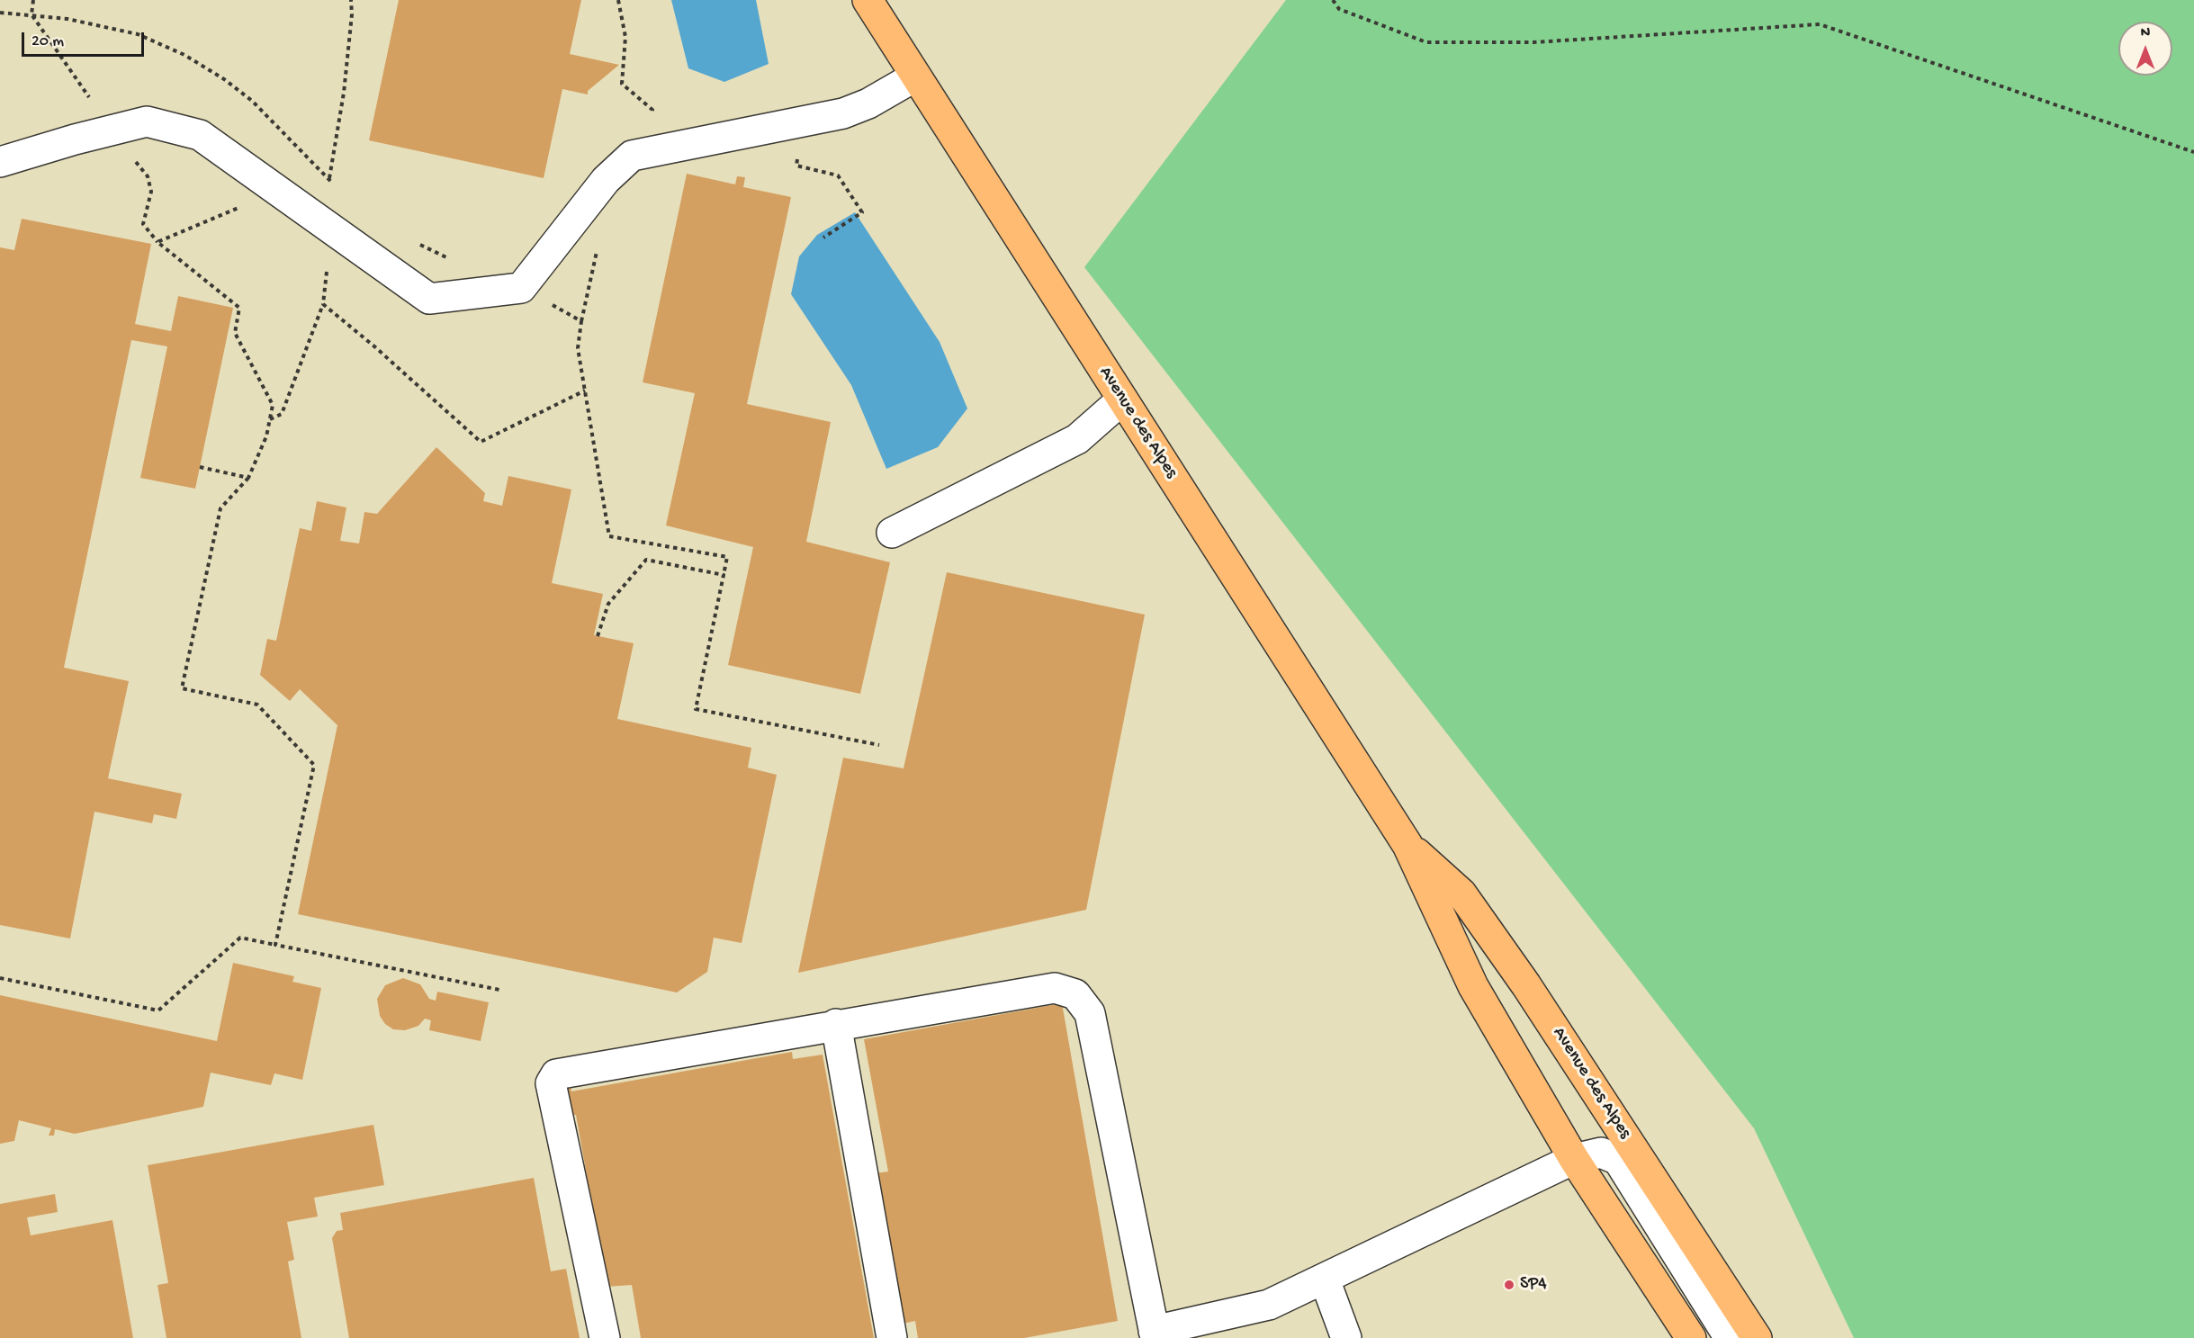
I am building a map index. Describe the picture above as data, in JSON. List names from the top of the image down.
{
  "streets": {
    "main road": ["Avenue des Alpes"]
  },
  "places": ["SP4"],
  "scale_bar": "20 m",
  "north": "top"
}
